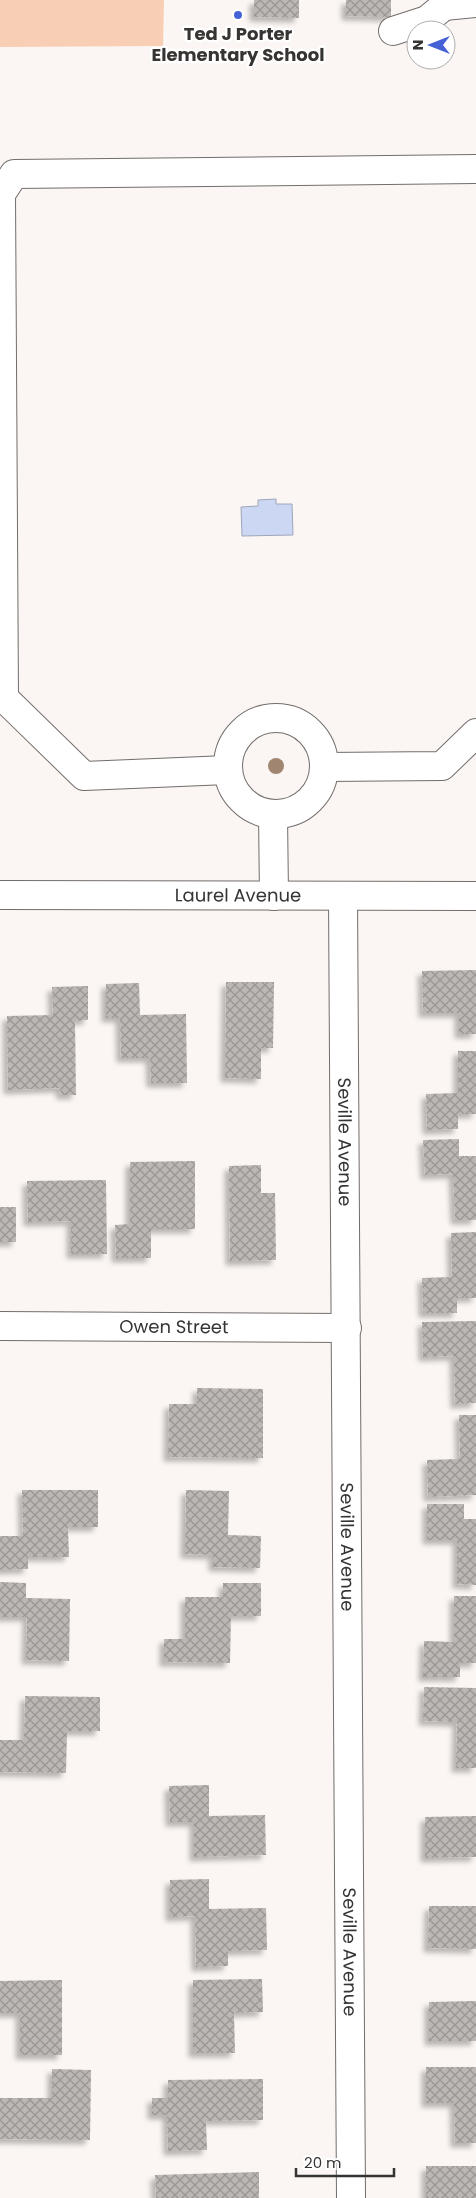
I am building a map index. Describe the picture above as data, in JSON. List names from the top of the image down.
{
  "streets": {
    "street": ["Laurel Avenue", "Seville Avenue", "Owen Street"]
  },
  "crossings": [
    ["Laurel Avenue", "Seville Avenue"],
    ["Seville Avenue", "Owen Street"]
  ],
  "places": ["Ted J Porter Elementary School"],
  "scale_bar": "20 m",
  "north": "left"
}
